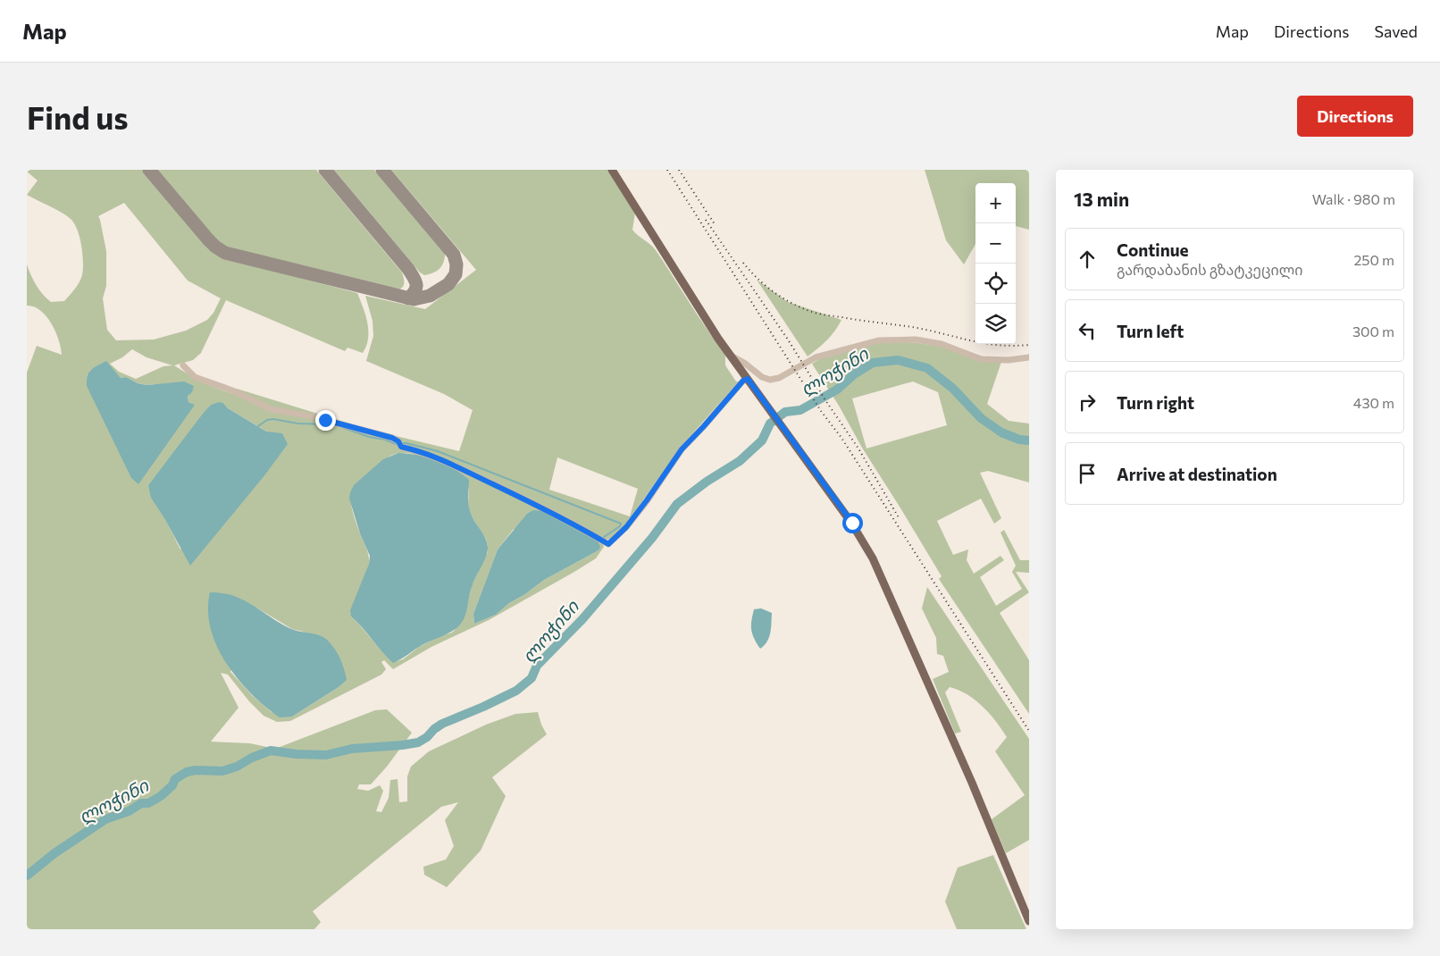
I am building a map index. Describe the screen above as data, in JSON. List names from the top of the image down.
{
  "water": ["ლოჭინი"],
  "page": {
    "header": "Map",
    "nav": ["Map", "Directions", "Saved"],
    "buttons": "Directions",
    "title": "Find us",
    "heading": ["13 min", "Walk · 980 m"],
    "map_buttons": ["+", "−"],
    "list": [
      ["Continue", "გარდაბანის გზატკეცილი", "250 m"],
      ["Turn left", "300 m"],
      ["Turn right", "430 m"],
      "Arrive at destination"
    ]
  }
}
